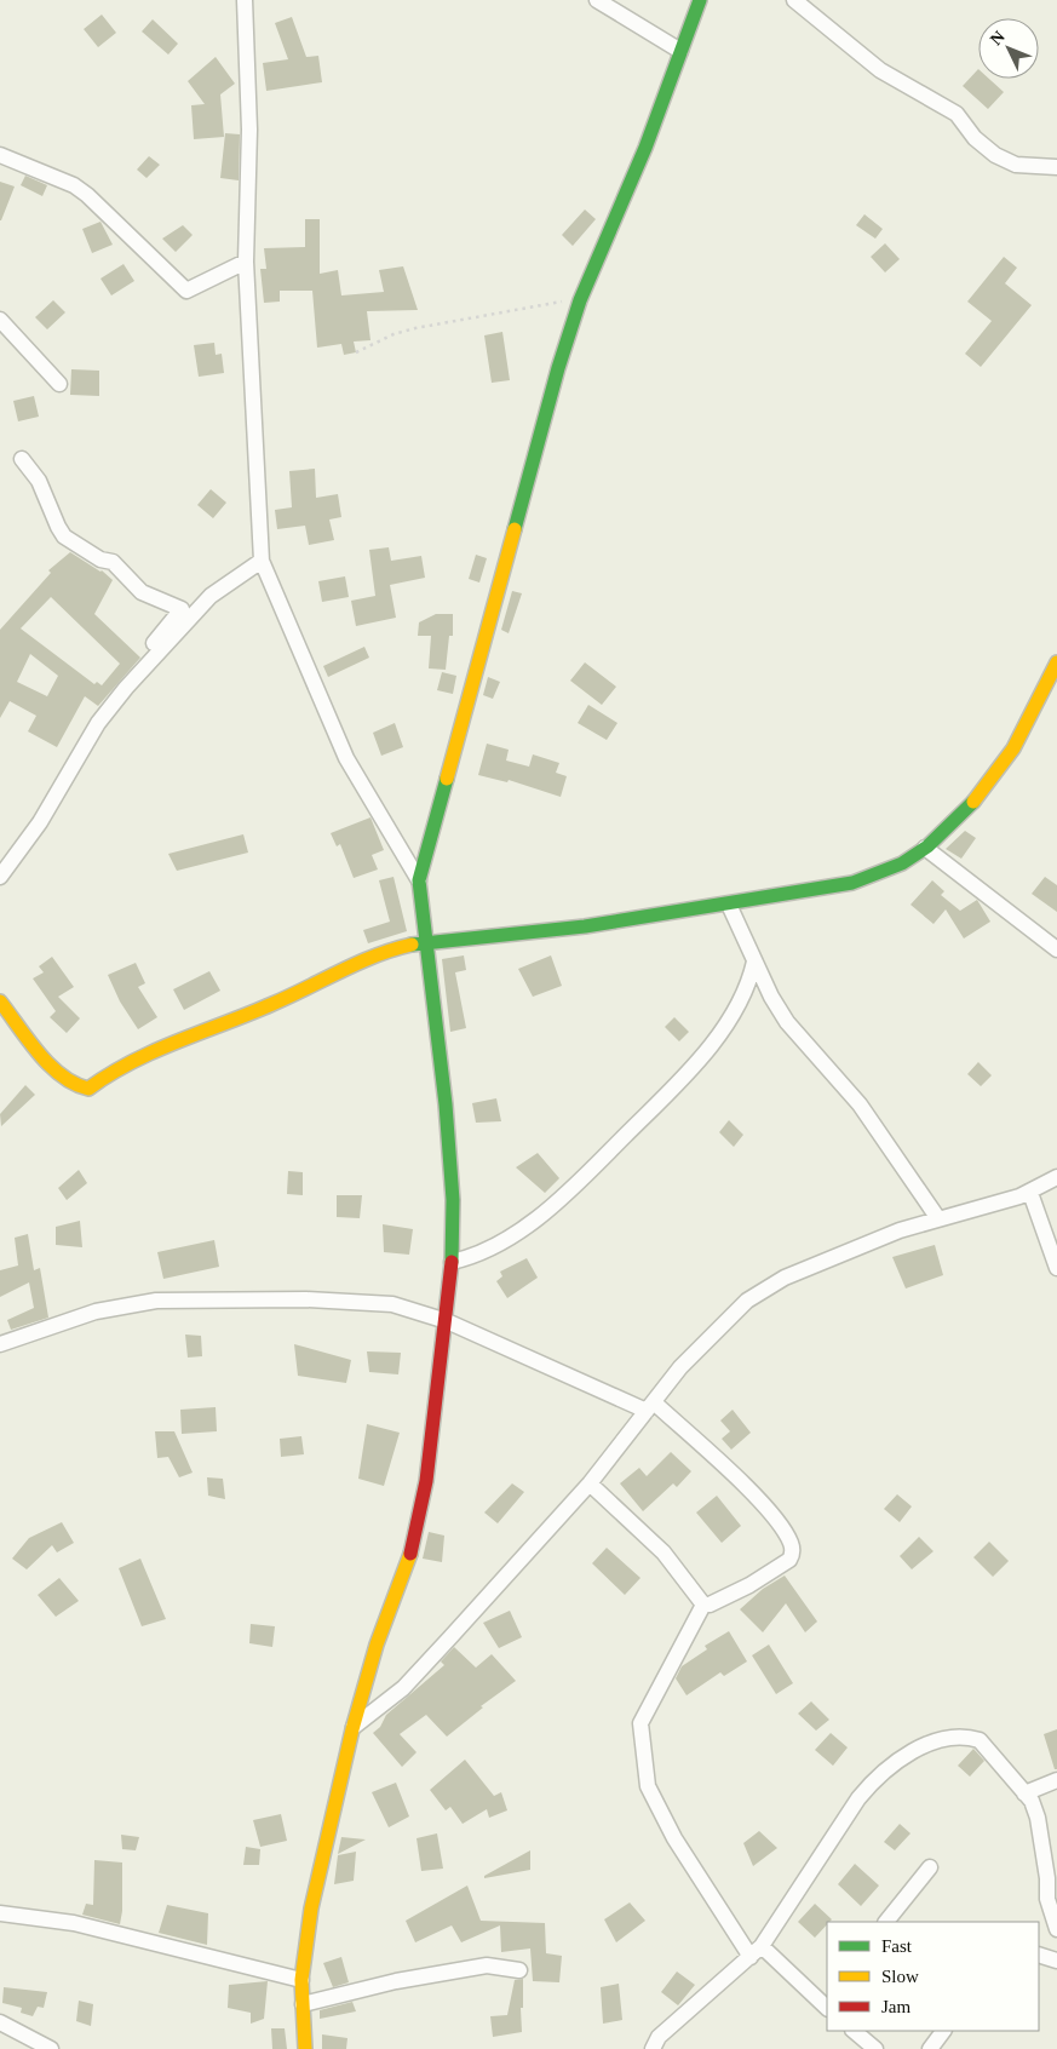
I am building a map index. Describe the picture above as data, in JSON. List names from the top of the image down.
{
  "legend": ["Fast", "Slow", "Jam"],
  "north": "top left"
}
